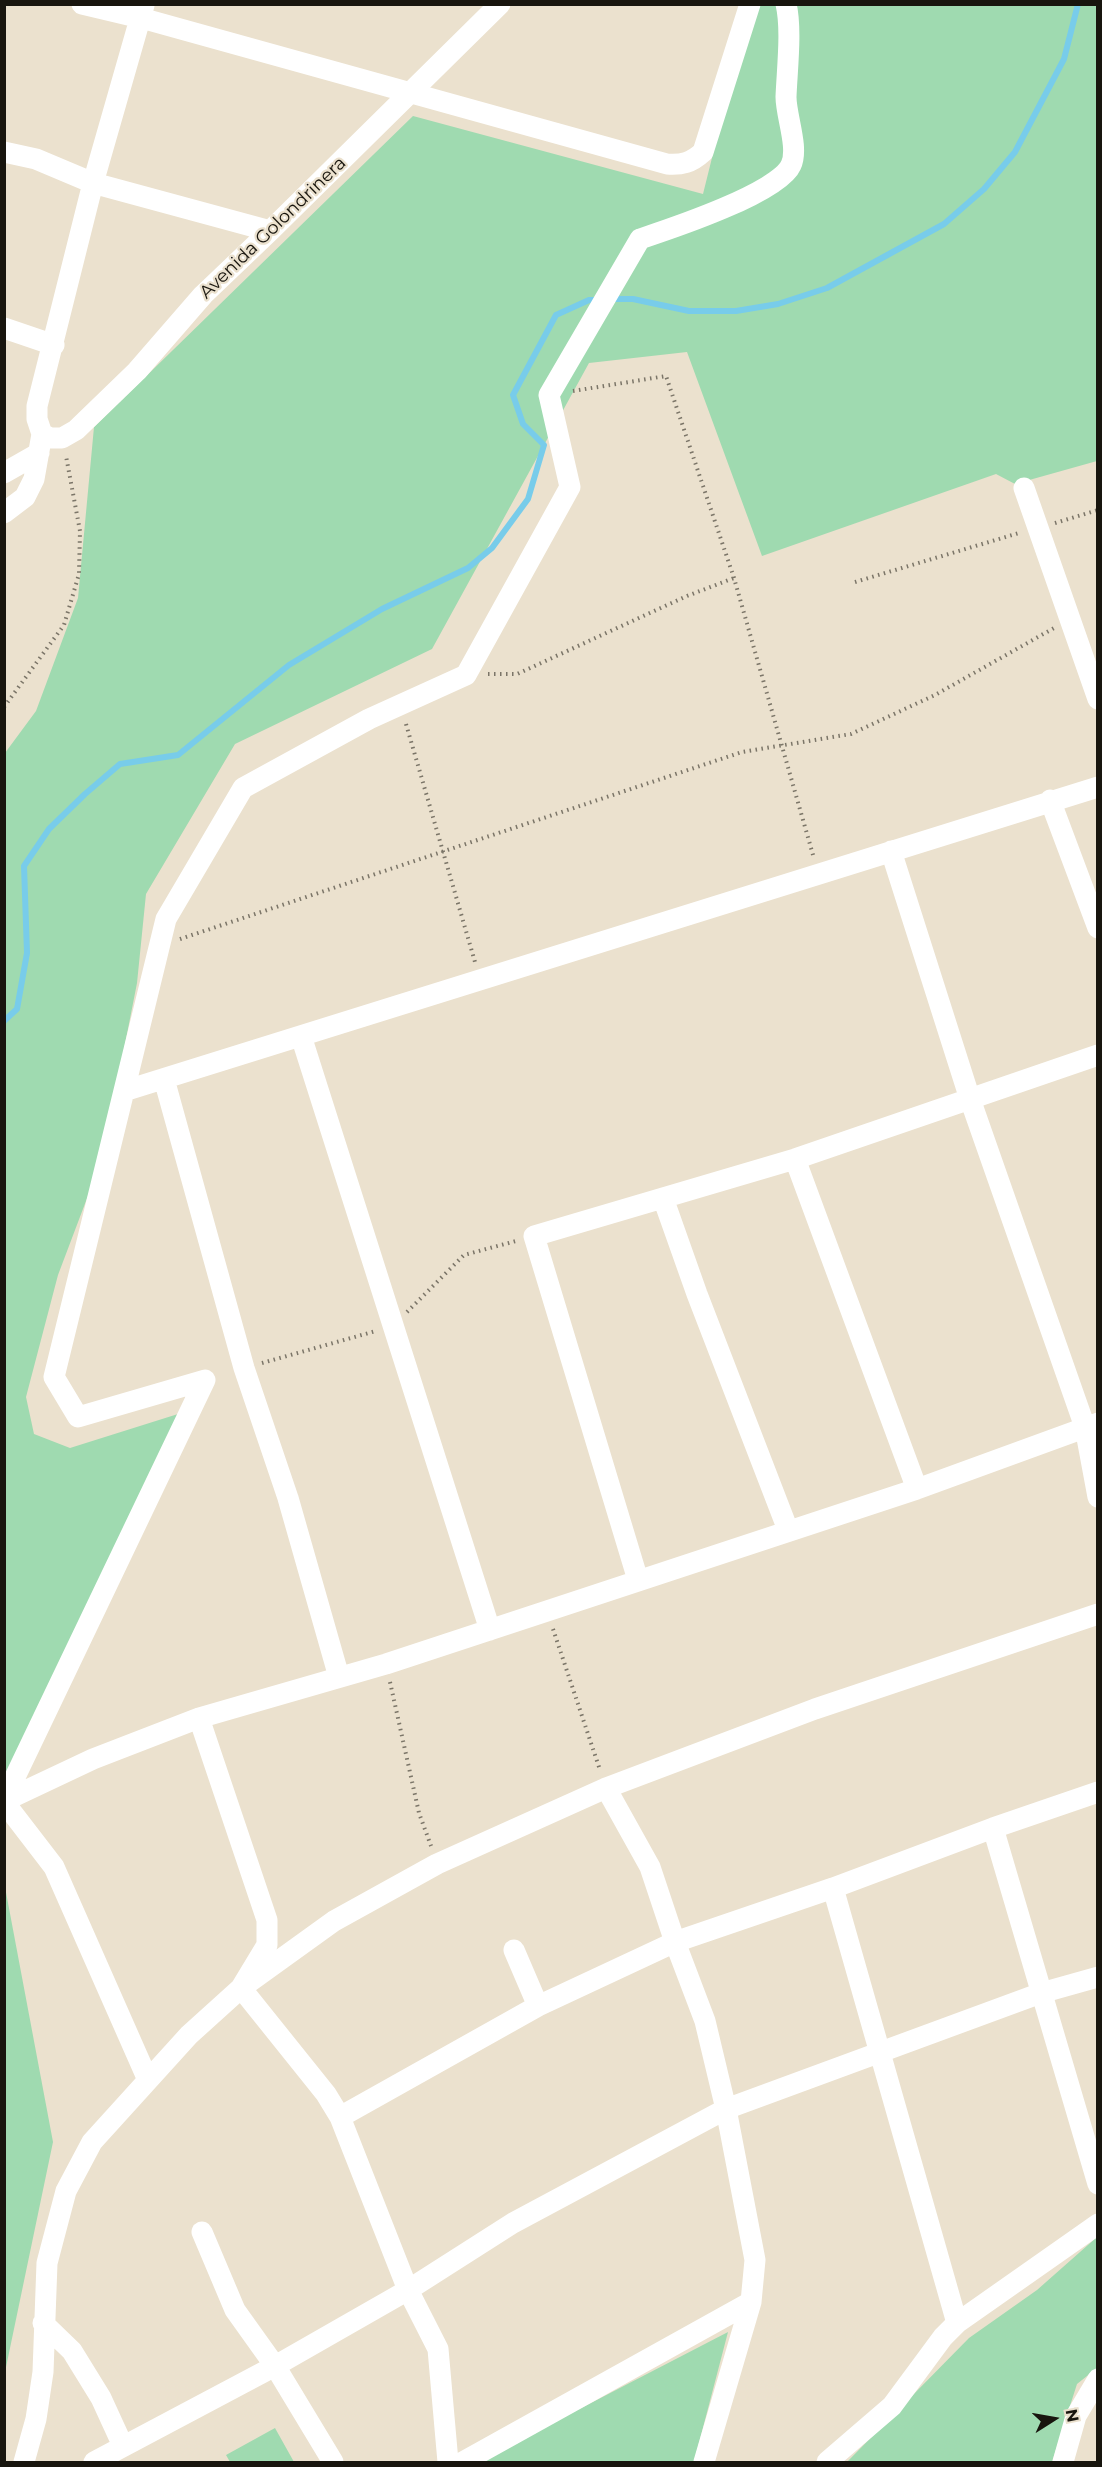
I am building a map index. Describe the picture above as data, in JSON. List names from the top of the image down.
{
  "streets": {
    "street": ["Avenida Golondrinera"]
  },
  "north": "right"
}
